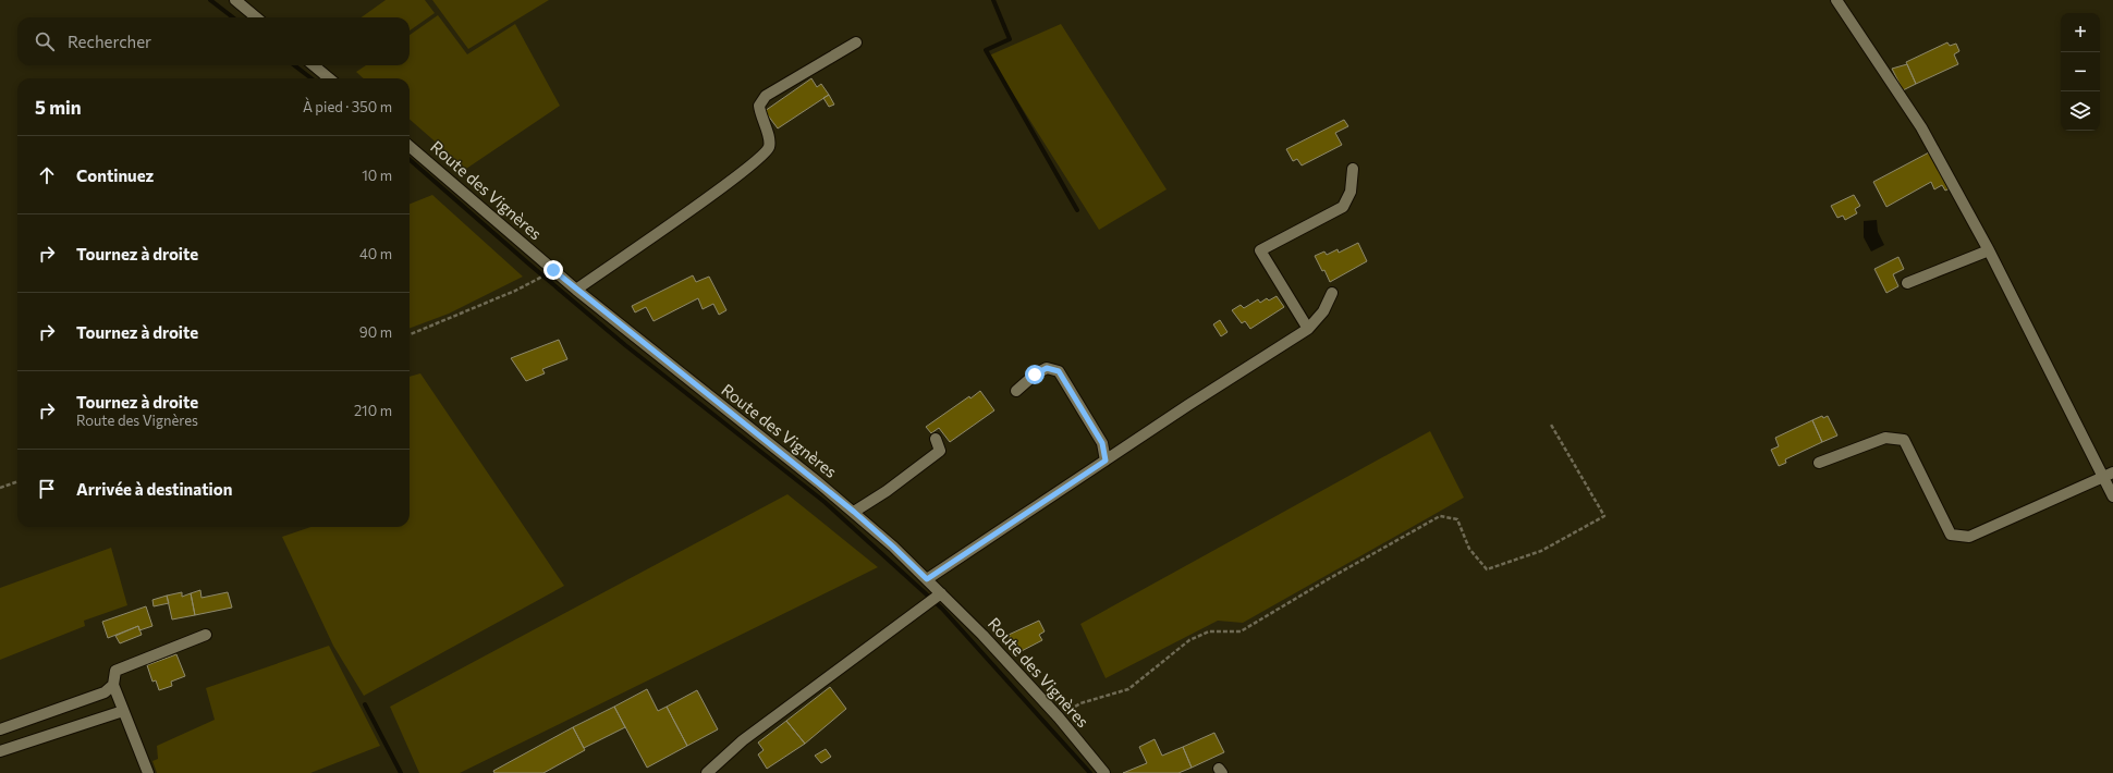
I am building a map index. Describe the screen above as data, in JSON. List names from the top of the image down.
{
  "streets": {
    "street": ["Route des Vignères"]
  },
  "page": {
    "map_buttons": ["+", "−"],
    "search": "Rechercher",
    "heading": ["5 min", "À pied · 350 m"],
    "list": [
      ["Continuez", "10 m"],
      ["Tournez à droite", "40 m"],
      ["Tournez à droite", "90 m"],
      ["Tournez à droite", "Route des Vignères", "210 m"],
      "Arrivée à destination"
    ]
  }
}
